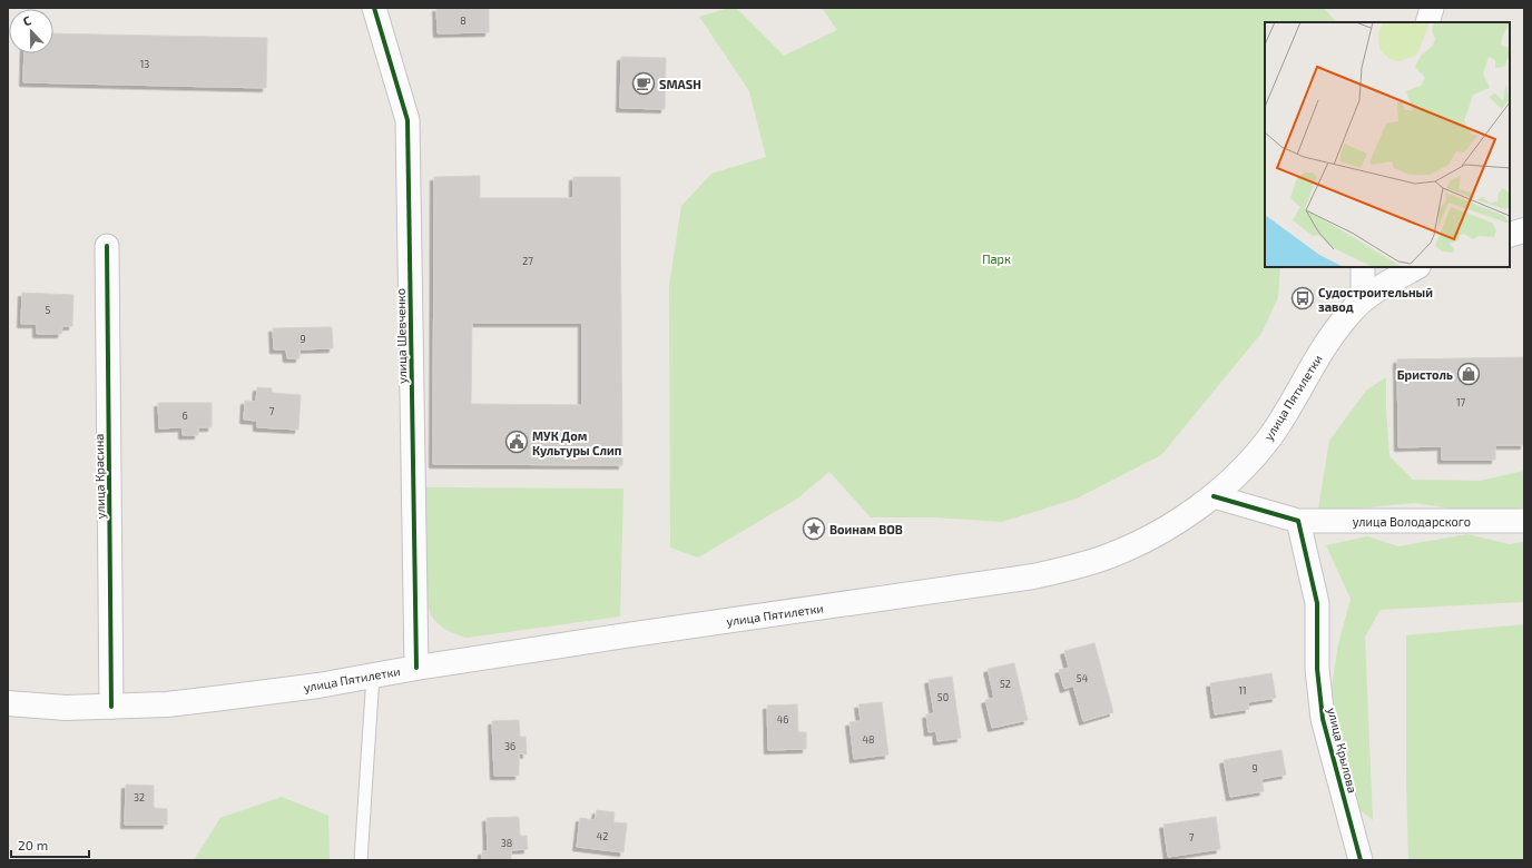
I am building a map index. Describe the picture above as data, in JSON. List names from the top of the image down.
{
  "streets": {
    "main road": ["улица Пятилетки"],
    "street": [
      "улица Шевченко",
      "улица Красина",
      "улица Володарского",
      "улица Крылова"
    ]
  },
  "crossings": [
    ["улица Шевченко", "улица Пятилетки"],
    ["улица Пятилетки", "улица Красина"],
    ["улица Володарского", "улица Крылова"]
  ],
  "parks": ["Парк"],
  "places": {
    "cafe": ["SMASH"],
    "bus stop": ["Судостроительный завод"],
    "shop": ["Бристоль"],
    "public building": ["МУК Дом Культуры Слип"],
    "place": ["Воинам ВОВ"]
  },
  "house_numbers": [
    "8",
    "13",
    "27",
    "5",
    "9",
    "17",
    "7",
    "6",
    "54",
    "52",
    "11",
    "50",
    "46",
    "48",
    "36",
    "9",
    "32",
    "42",
    "7",
    "38"
  ],
  "scale_bar": "20 m",
  "north": "top"
}
